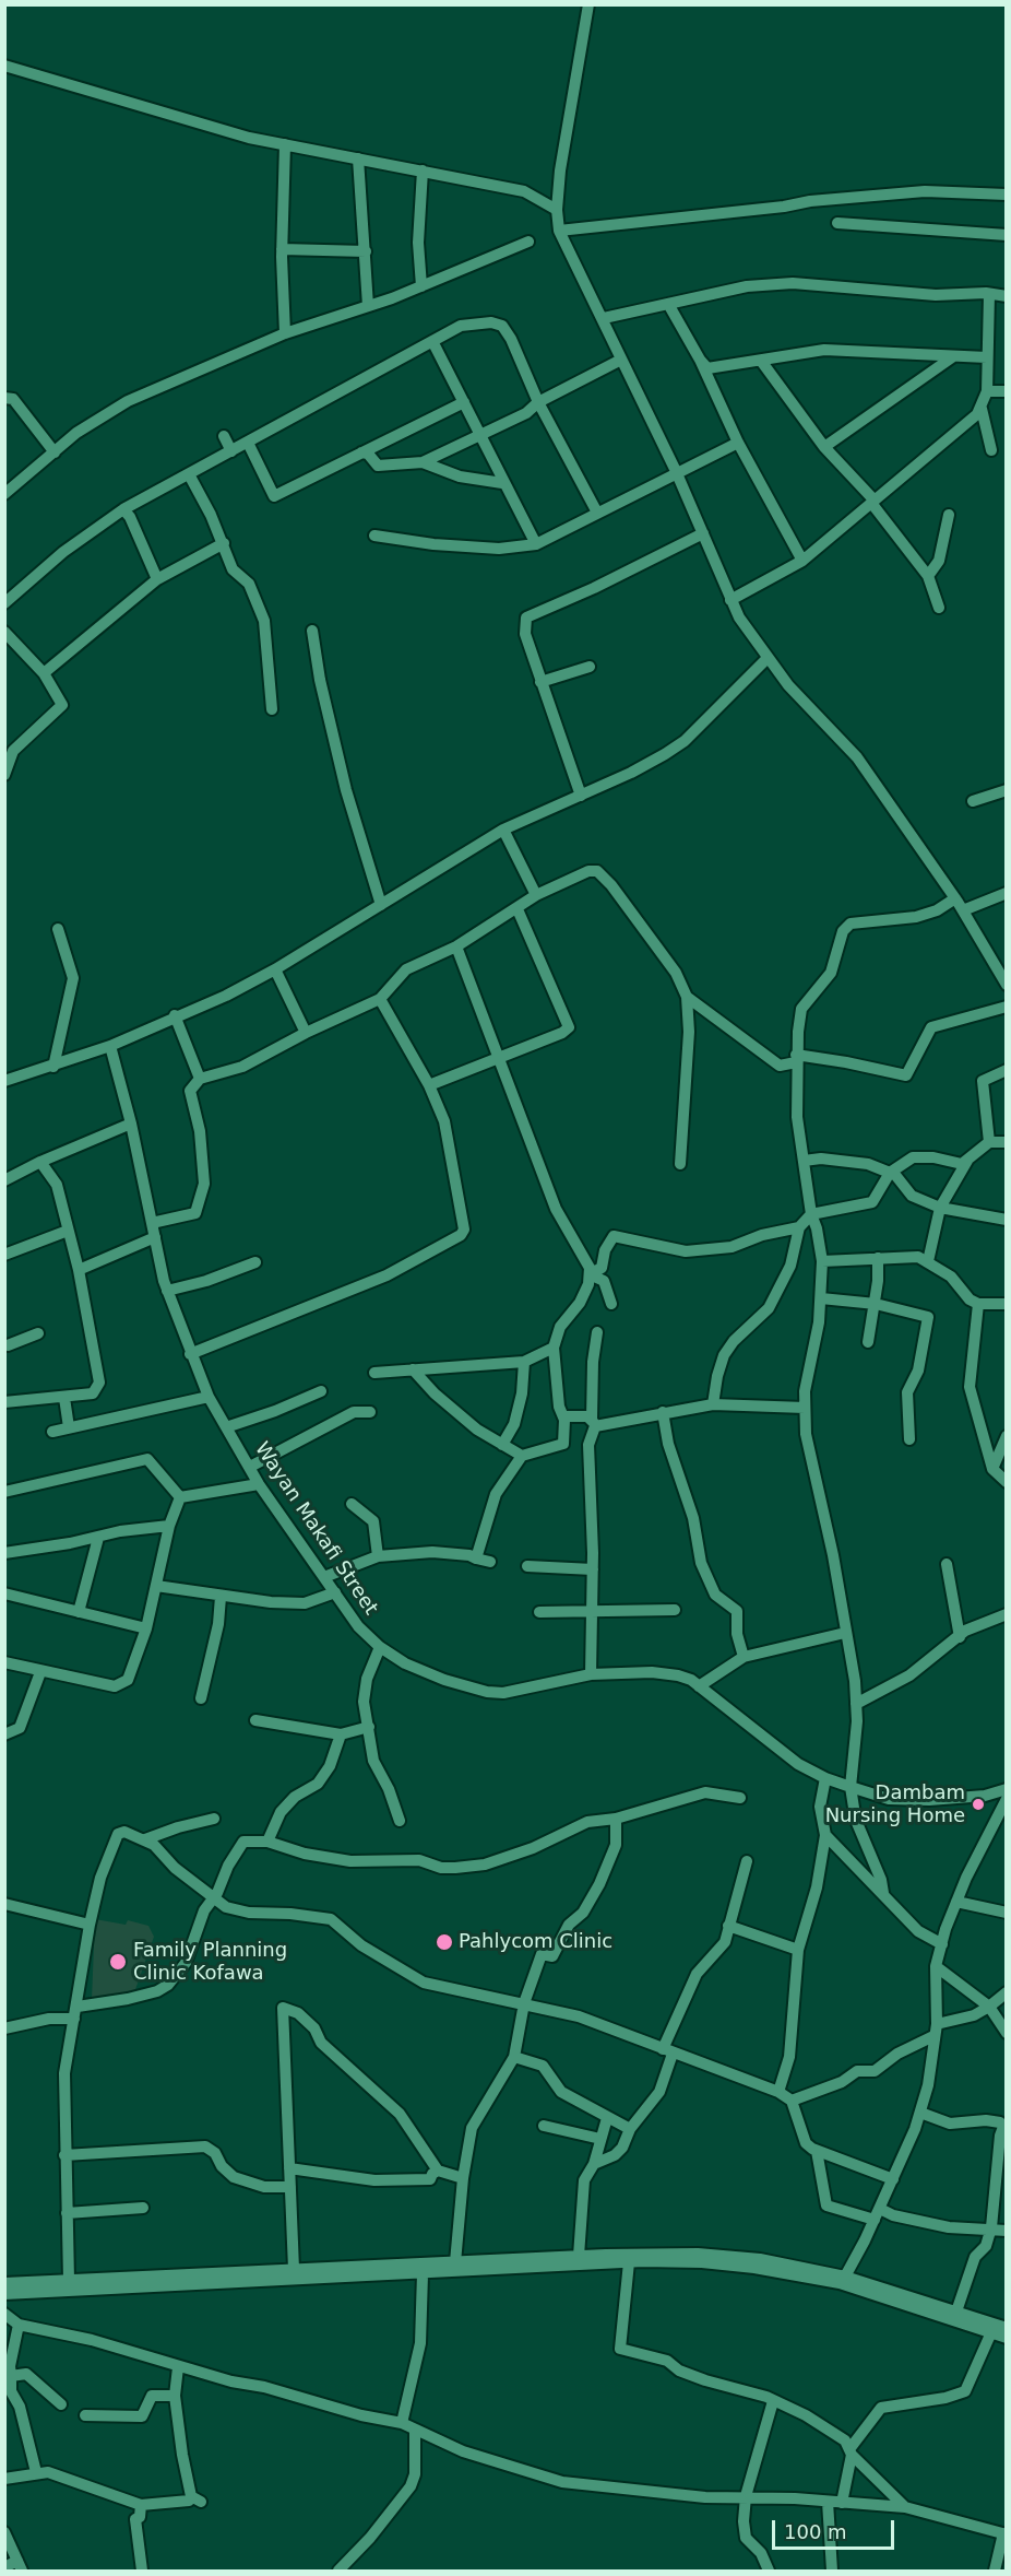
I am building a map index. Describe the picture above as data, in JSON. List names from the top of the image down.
{
  "streets": {
    "street": ["Wayan Makafi Street"]
  },
  "places": ["Dambam Nursing Home", "Pahlycom Clinic", "Family Planning Clinic Kofawa"],
  "scale_bar": "100 m"
}
